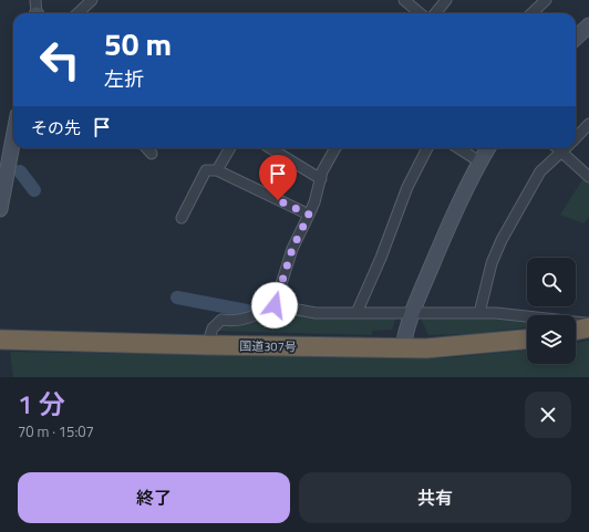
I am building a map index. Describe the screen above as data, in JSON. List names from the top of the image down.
{
  "streets": {
    "highway": ["国道307号"]
  },
  "page": {
    "turn": ["50 m", "左折"],
    "then": "その先",
    "heading": ["1 分", "70 m · 15:07"],
    "buttons": ["終了", "共有"]
  }
}
